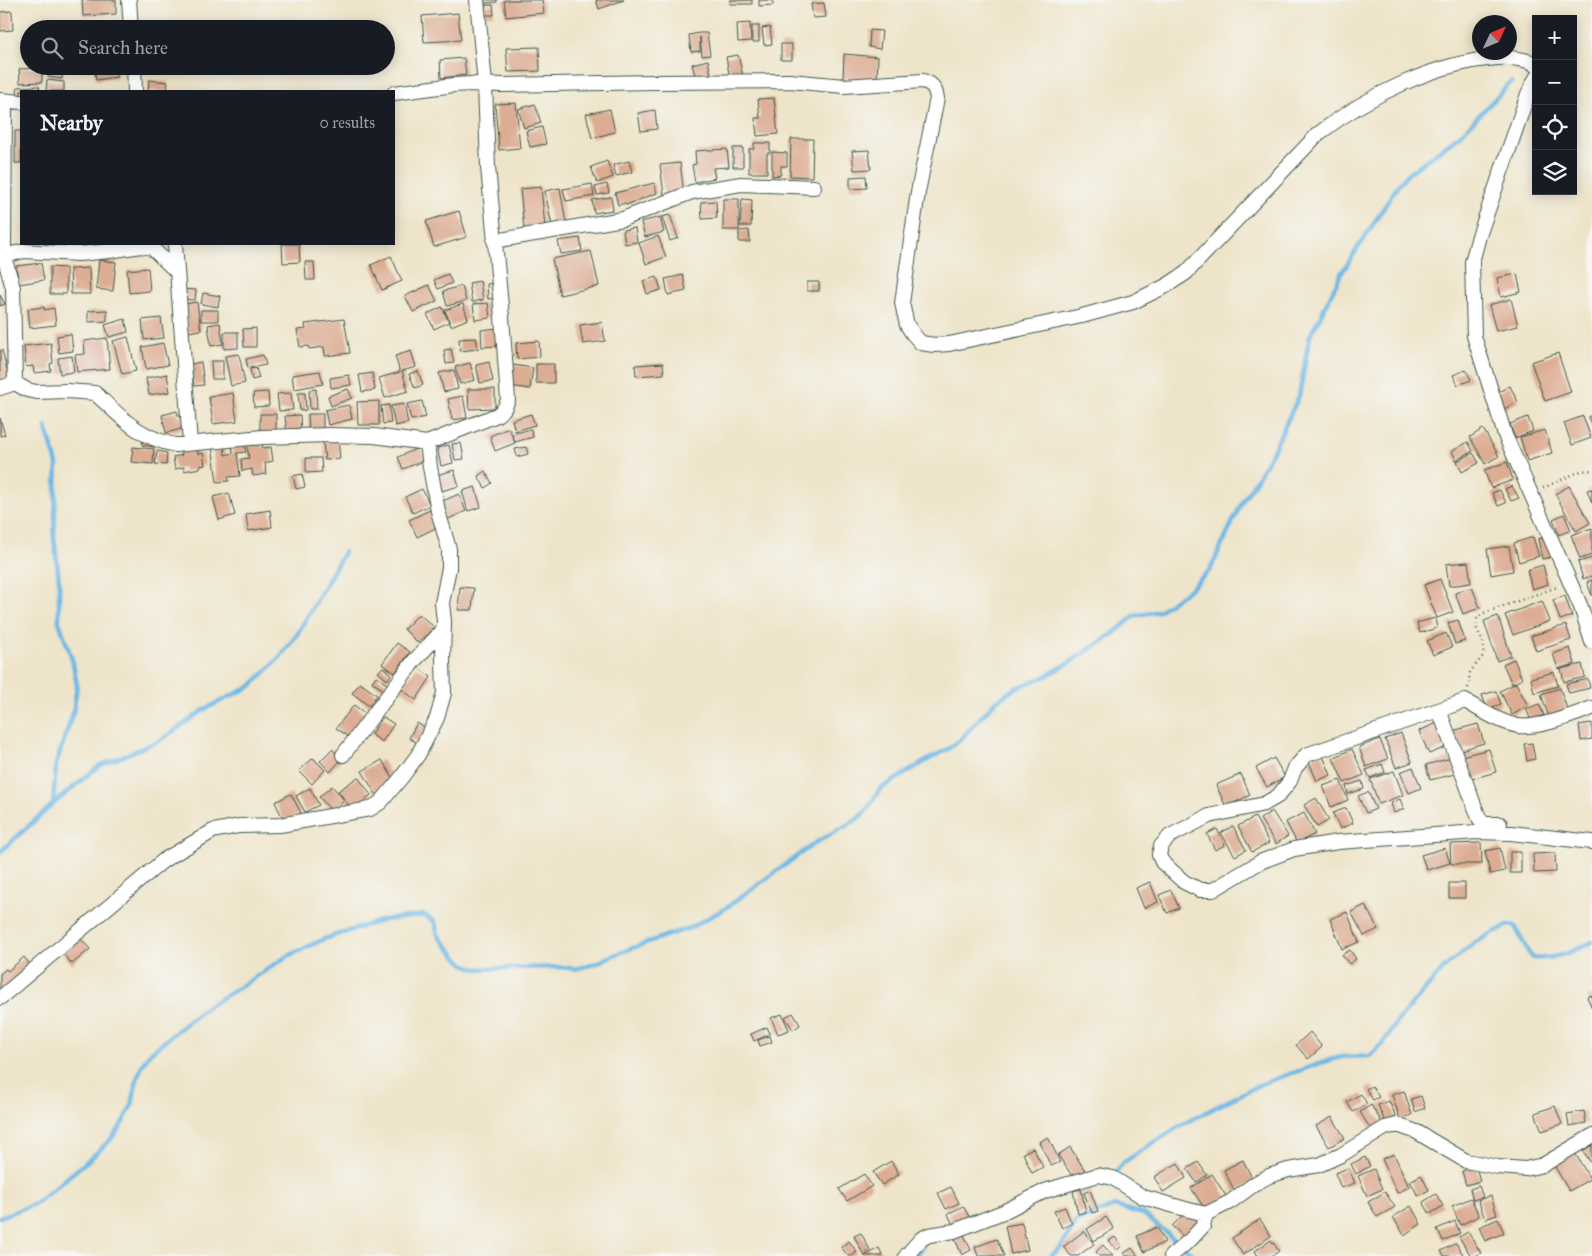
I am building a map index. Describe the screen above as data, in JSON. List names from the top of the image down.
{
  "north": "top right",
  "page": {
    "map_buttons": ["+", "−"],
    "search": "Search here",
    "heading": ["Nearby", "0 results"]
  }
}
